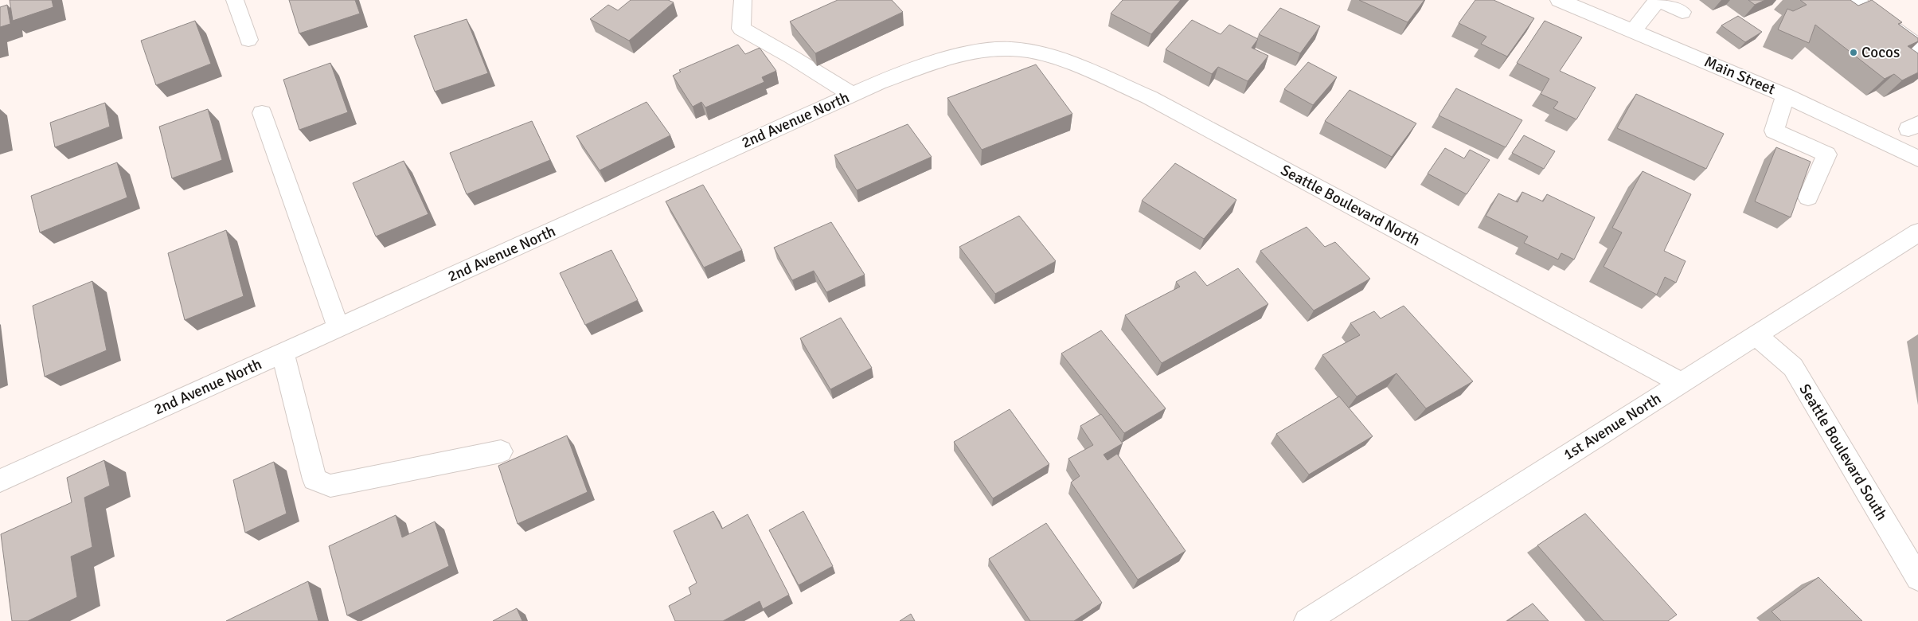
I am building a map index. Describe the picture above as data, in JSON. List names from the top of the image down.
{
  "streets": {
    "street": [
      "Main Street",
      "2nd Avenue North",
      "Seattle Boulevard North",
      "1st Avenue North",
      "Seattle Boulevard South"
    ]
  },
  "crossings": [
    ["2nd Avenue North", "Seattle Boulevard North"],
    ["Seattle Boulevard North", "1st Avenue North"],
    ["1st Avenue North", "Seattle Boulevard South"]
  ],
  "places": ["Cocos"]
}
